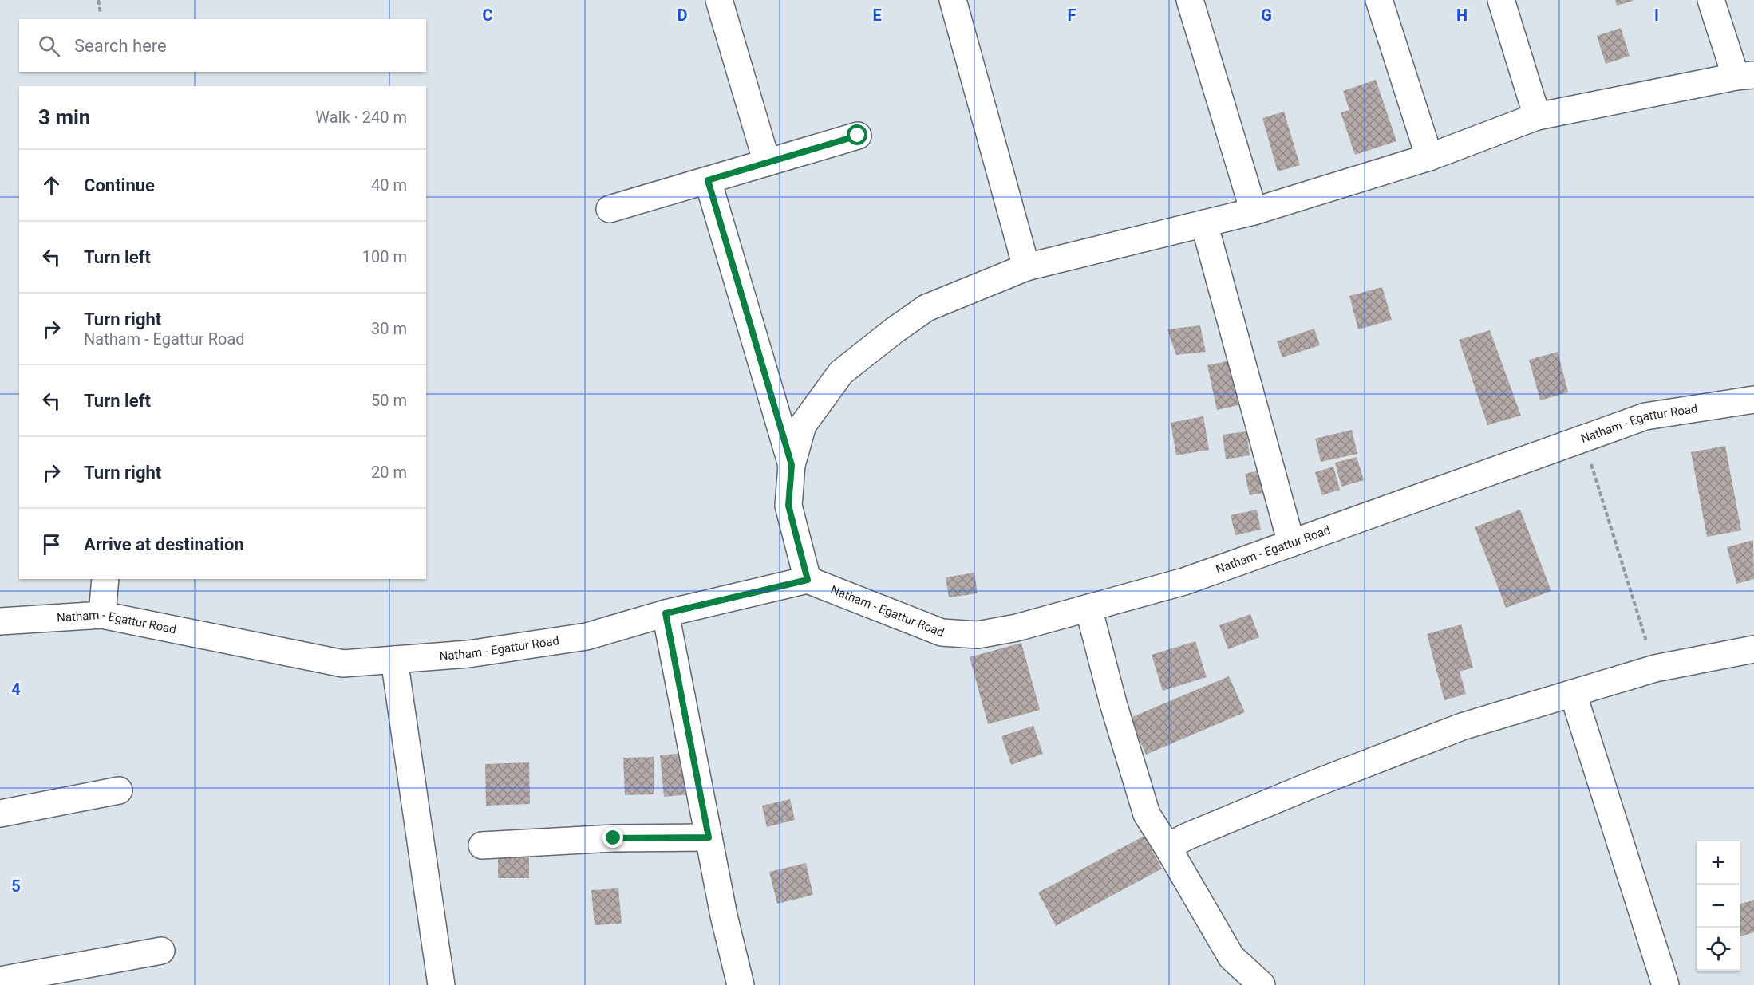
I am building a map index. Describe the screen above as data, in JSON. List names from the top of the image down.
{
  "streets": {
    "street": ["Natham - Egattur Road"]
  },
  "page": {
    "search": "Search here",
    "heading": ["3 min", "Walk · 240 m"],
    "list": [
      ["Continue", "40 m"],
      ["Turn left", "100 m"],
      ["Turn right", "Natham - Egattur Road", "30 m"],
      ["Turn left", "50 m"],
      ["Turn right", "20 m"],
      "Arrive at destination"
    ],
    "map_buttons": ["+", "−"]
  },
  "grid": {
    "columns": [
      "C",
      "D",
      "E",
      "F",
      "G",
      "H",
      "I"
    ],
    "rows": ["4", "5"]
  }
}
